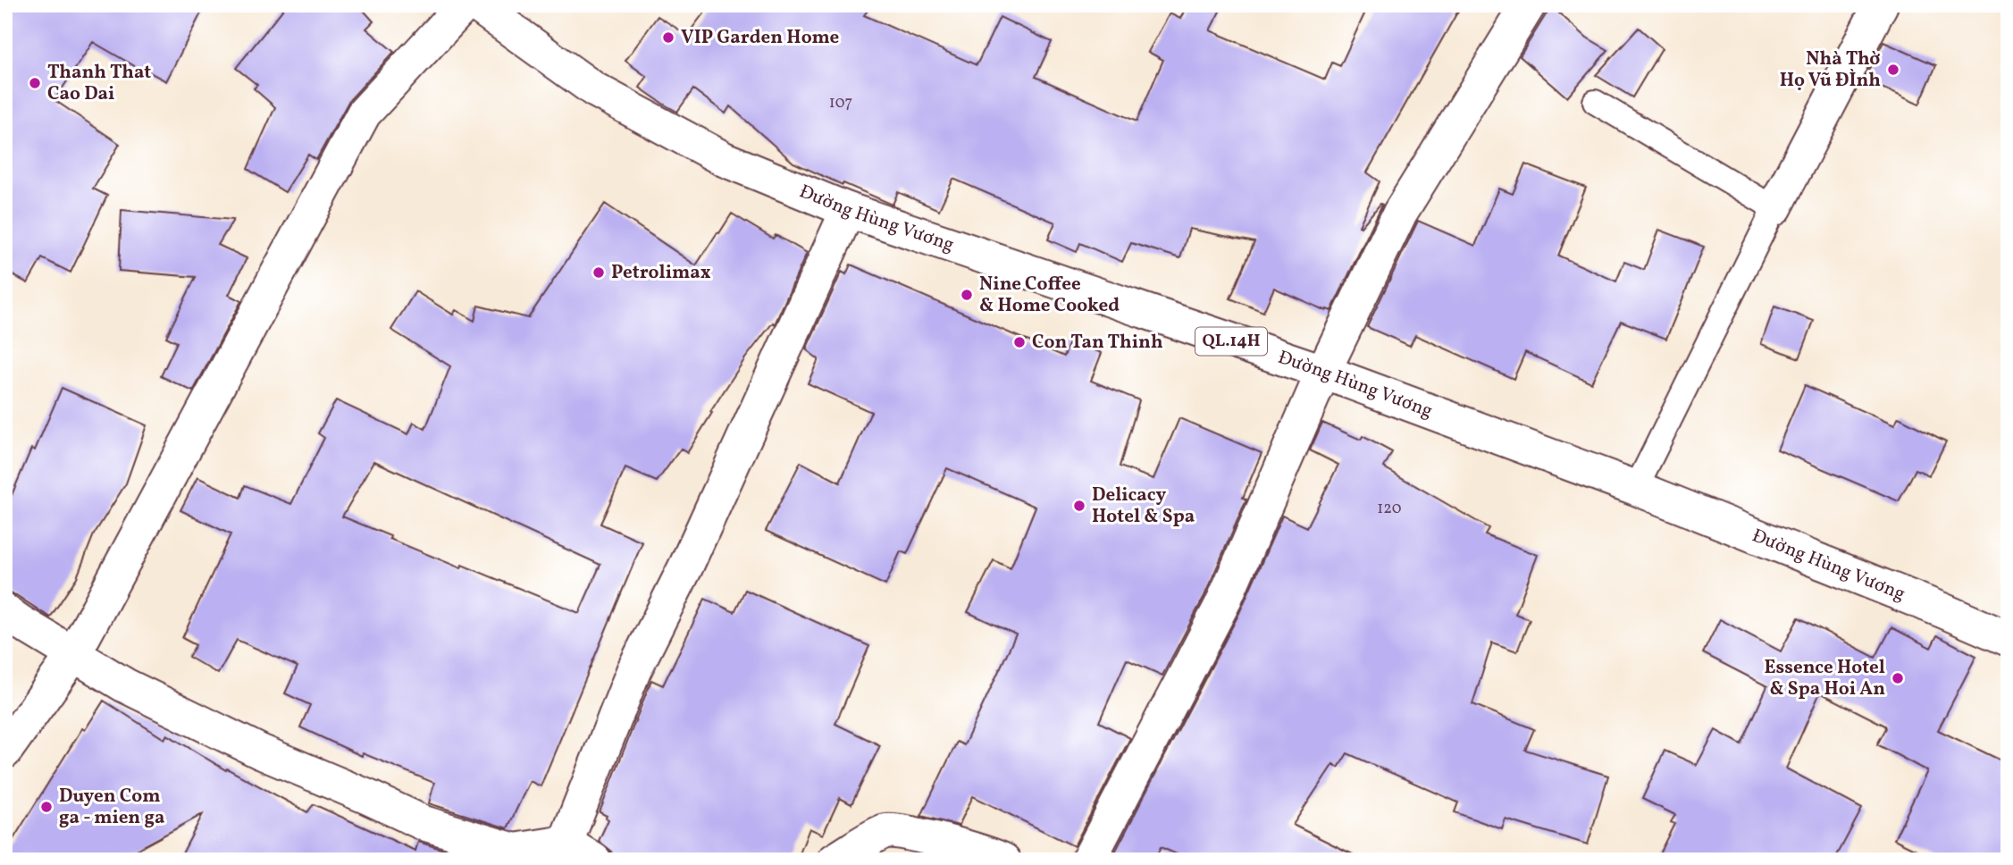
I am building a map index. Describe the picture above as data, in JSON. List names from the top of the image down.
{
  "streets": {
    "street": ["Đường Hùng Vương", "QL.14H"]
  },
  "places": [
    "VIP Garden Home",
    "Nhà Thờ Họ Vũ ĐÌnh",
    "Thanh That Cao Dai",
    "Petrolimax",
    "Nine Coffee & Home Cooked",
    "Con Tan Thinh",
    "Delicacy Hotel & Spa",
    "Essence Hotel & Spa Hoi An",
    "Duyen Com ga - mien ga"
  ],
  "house_numbers": ["107", "120"]
}
